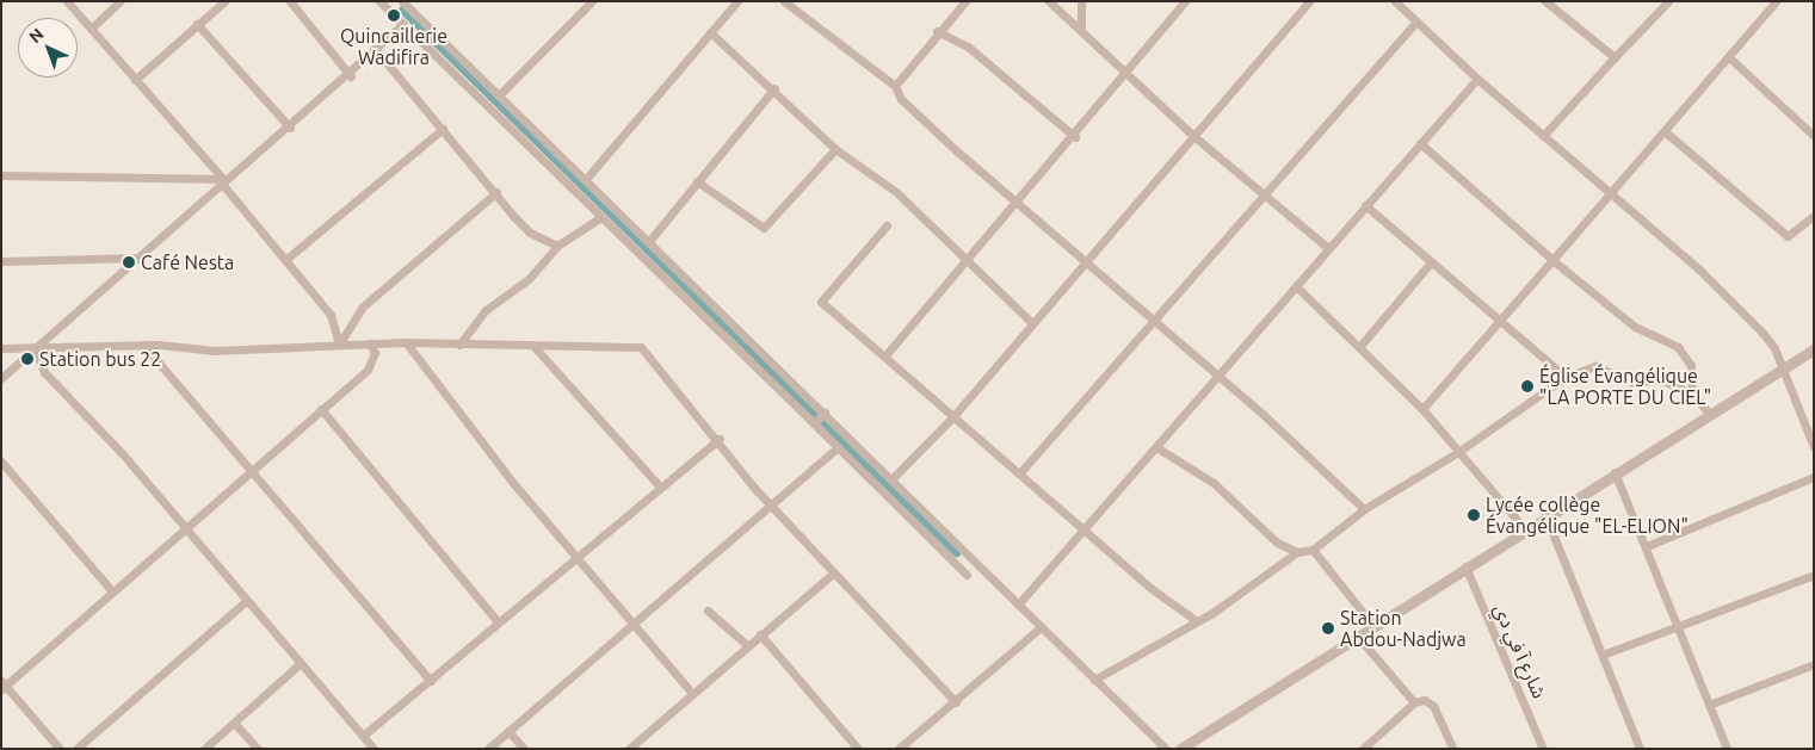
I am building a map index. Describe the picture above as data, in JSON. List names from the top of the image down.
{
  "streets": {
    "street": ["شارع آ في دي"]
  },
  "places": [
    "Quincaillerie Wadifira",
    "Café Nesta",
    "Station bus 22",
    "Église Évangélique \"LA PORTE DU CIEL\"",
    "Lycée collège Évangélique \"EL-ELION\"",
    "Station Abdou-Nadjwa"
  ],
  "north": "top left"
}
